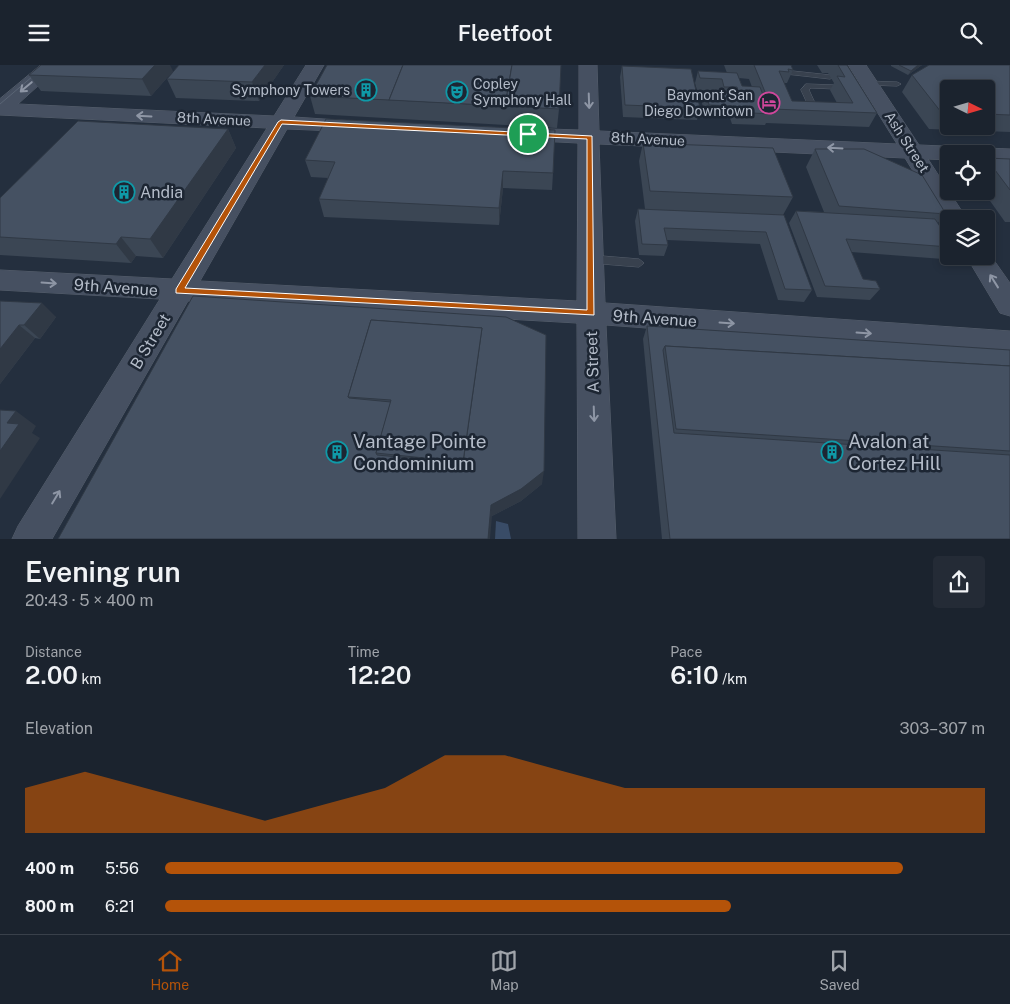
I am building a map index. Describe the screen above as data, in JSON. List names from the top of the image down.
{
  "streets": {
    "street": [
      "8th Avenue",
      "Ash Street",
      "9th Avenue",
      "B Street",
      "A Street"
    ]
  },
  "crossings": [
    ["8th Avenue", "Ash Street"],
    ["8th Avenue", "B Street"],
    ["8th Avenue", "A Street"],
    ["9th Avenue", "B Street"],
    ["9th Avenue", "A Street"]
  ],
  "one_way": [
    "8th Avenue",
    "9th Avenue",
    "B Street",
    "A Street"
  ],
  "places": {
    "building": [
      "Symphony Towers",
      "Andia",
      "Vantage Pointe Condominium",
      "Avalon at Cortez Hill"
    ],
    "theatre": ["Copley Symphony Hall"],
    "hotel": ["Baymont San Diego Downtown"]
  },
  "north": "right",
  "page": {
    "header": "Fleetfoot",
    "heading": ["Evening run", "20:43 · 5 × 400 m"],
    "stats": [
      ["Distance", "2.00 km"],
      ["Time", "12:20"],
      ["Pace", "6:10 /km"]
    ],
    "chart": ["Elevation", "303–307 m"],
    "list": [
      {
        "name": "400 m",
        "note": "5:56"
      },
      {
        "name": "800 m",
        "note": "6:21"
      }
    ],
    "tabs": ["Home", "Map", "Saved"]
  }
}
